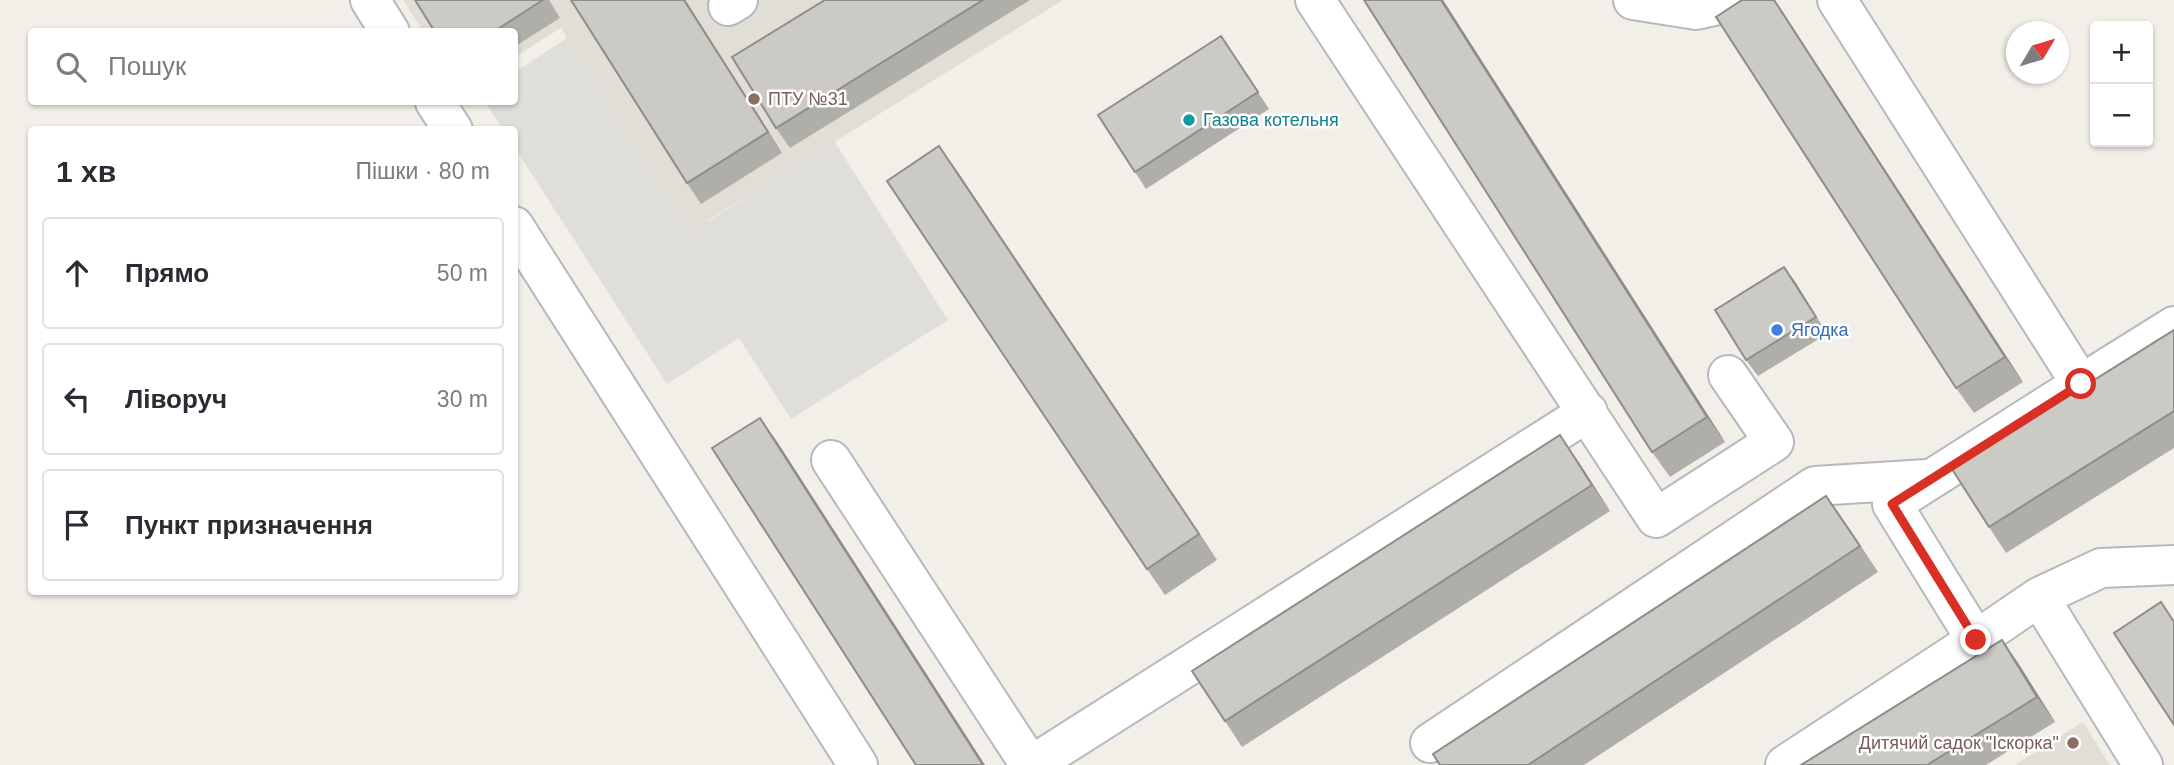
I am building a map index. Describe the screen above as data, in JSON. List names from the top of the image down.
{
  "places": [
    "ПТУ №31",
    "Газова котельня",
    "Ягодка",
    "Дитячий садок \"Іскорка\""
  ],
  "north": "top right",
  "page": {
    "map_buttons": ["+", "−"],
    "search": "Пошук",
    "heading": ["1 хв", "Пішки · 80 m"],
    "list": [
      ["Прямо", "50 m"],
      ["Ліворуч", "30 m"],
      "Пункт призначення"
    ]
  }
}
